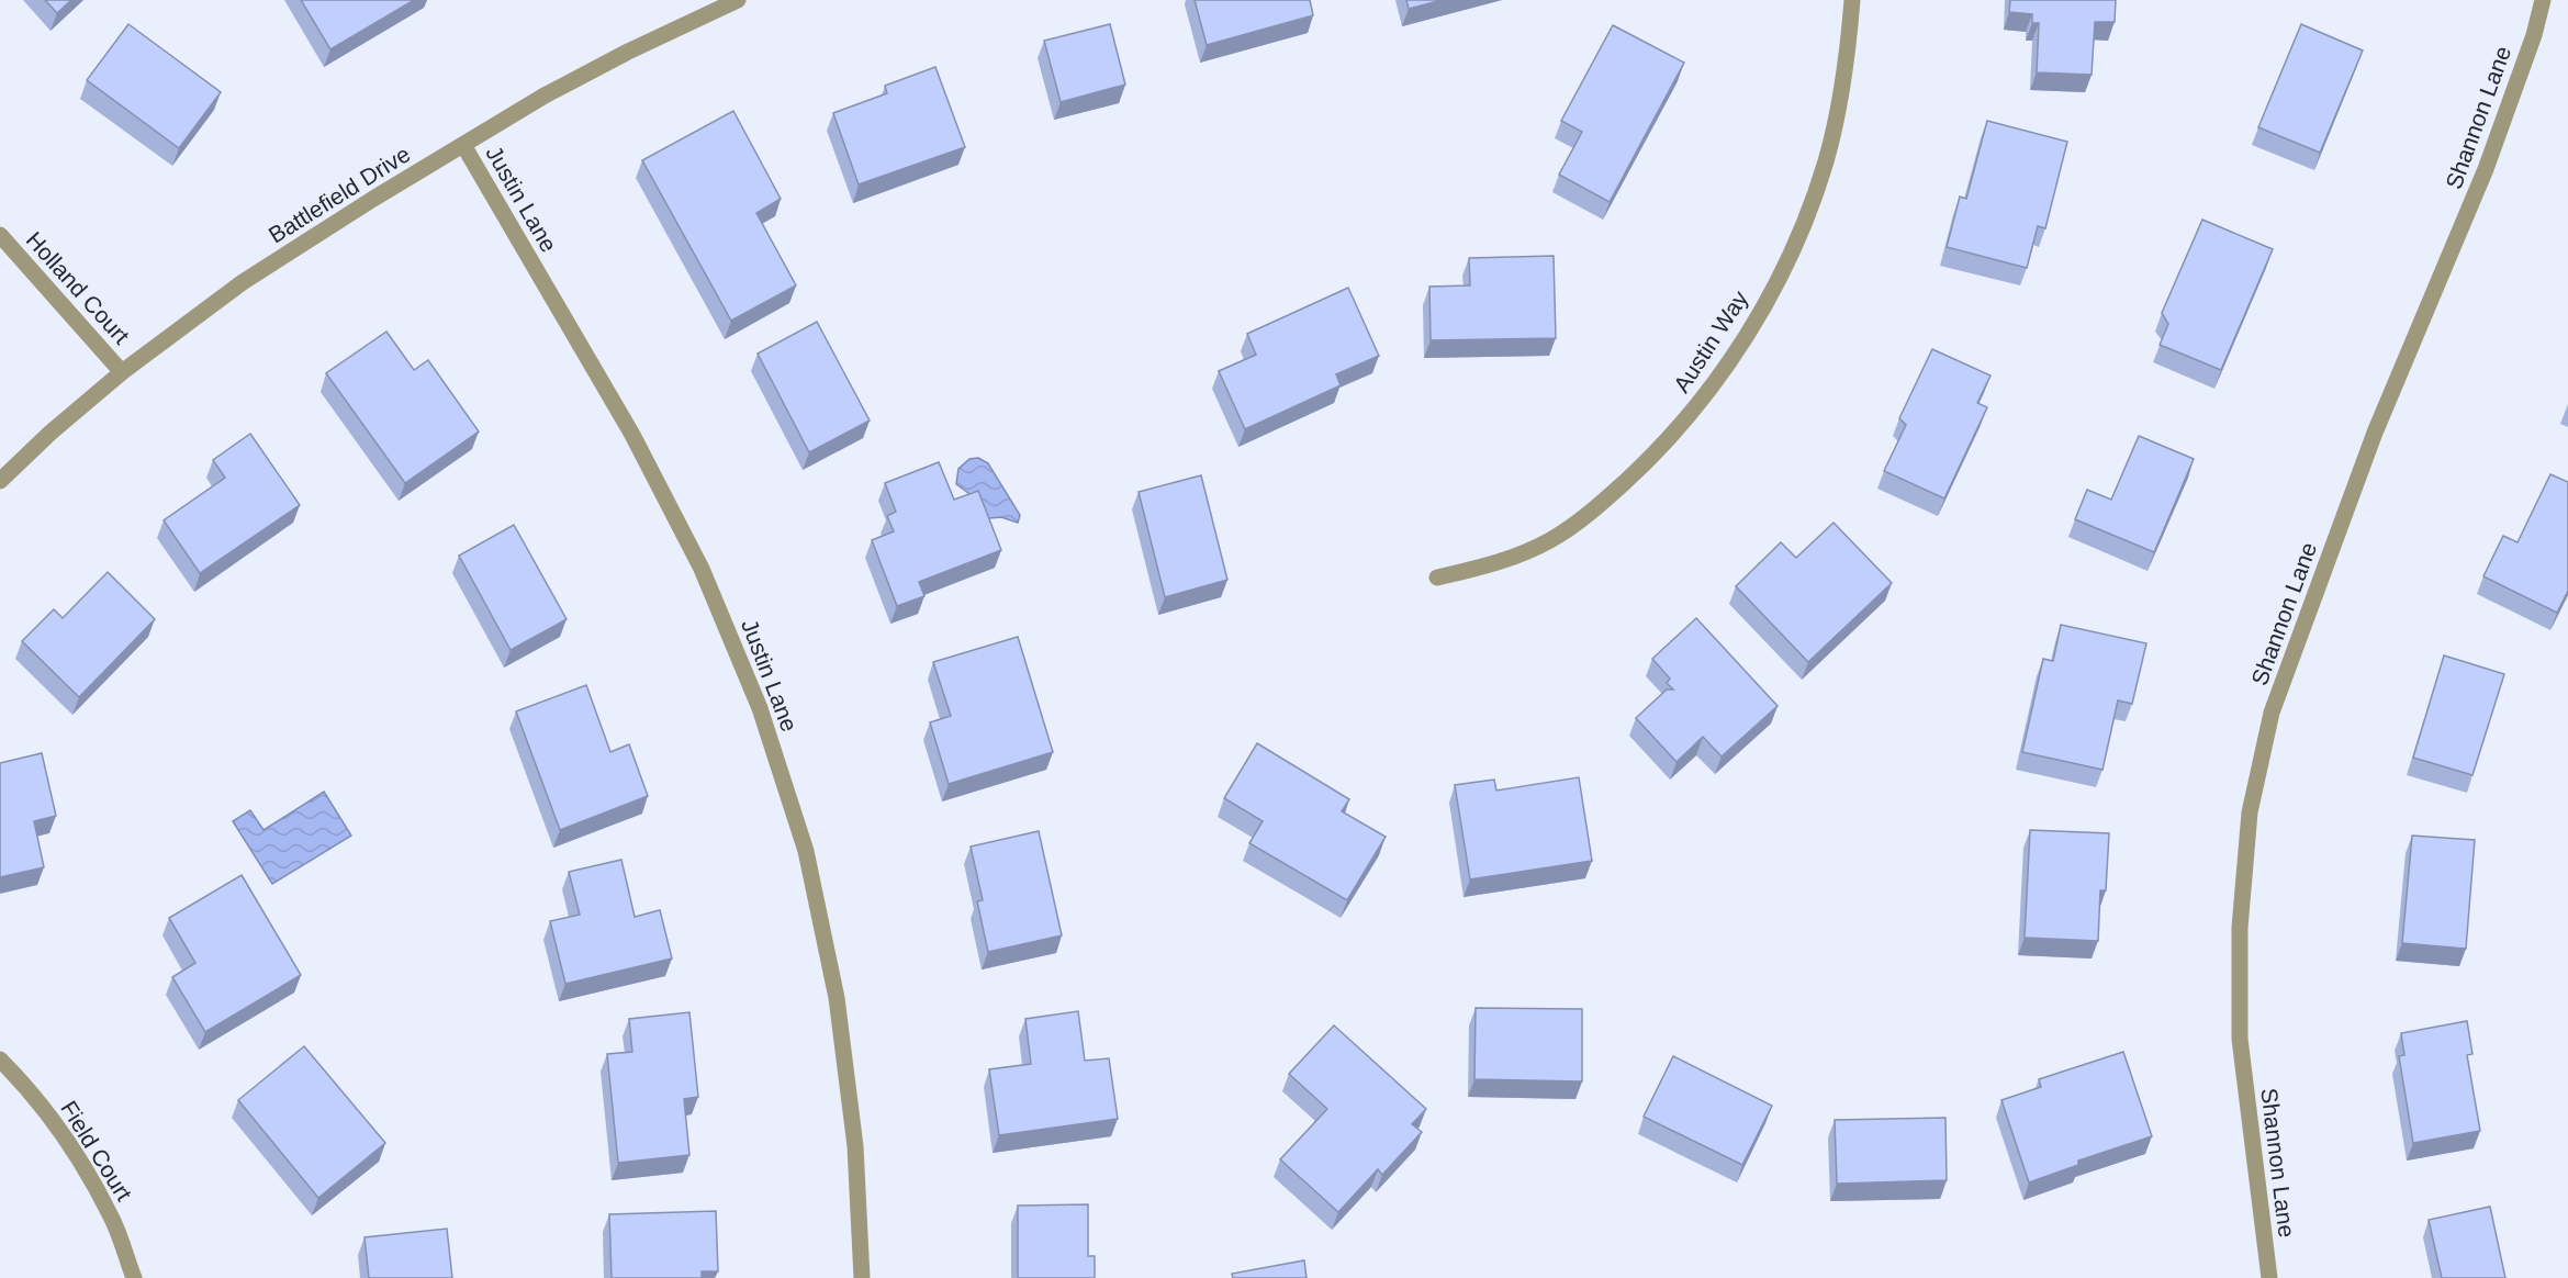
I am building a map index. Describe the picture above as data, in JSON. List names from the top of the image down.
{
  "streets": {
    "street": [
      "Shannon Lane",
      "Battlefield Drive",
      "Justin Lane",
      "Holland Court",
      "Austin Way",
      "Field Court"
    ]
  },
  "crossings": [
    ["Battlefield Drive", "Justin Lane"],
    ["Battlefield Drive", "Holland Court"]
  ]
}
